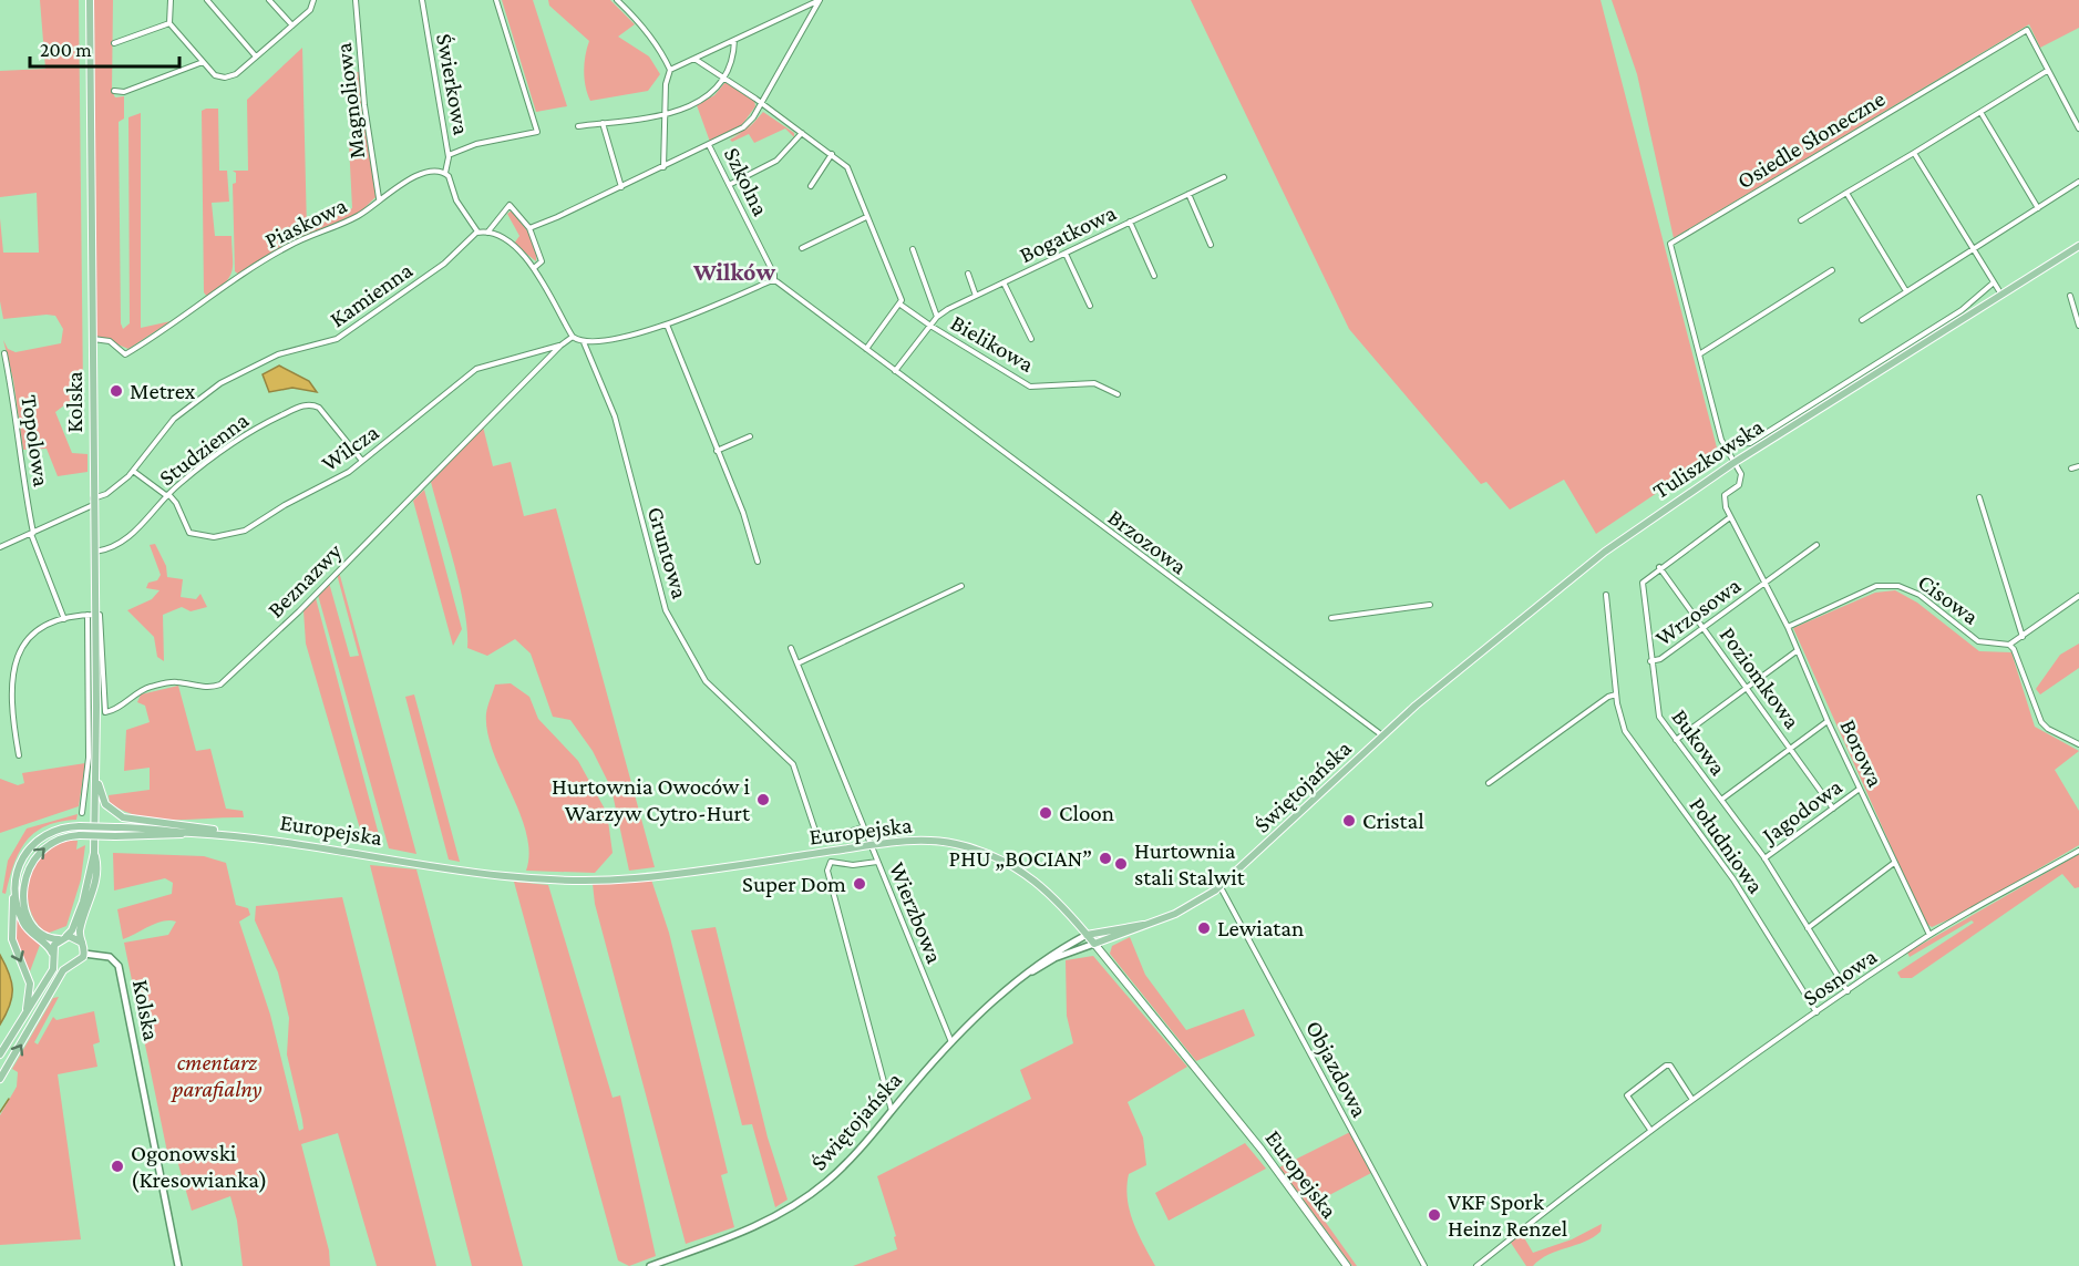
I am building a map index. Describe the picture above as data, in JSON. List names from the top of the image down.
{
  "streets": {
    "main road": [
      "Kolska",
      "Tuliszkowska",
      "Świętojańska",
      "Europejska"
    ],
    "street": [
      "Świerkowa",
      "Magnoliowa",
      "Osiedle Słoneczne",
      "Szkolna",
      "Piaskowa",
      "Bogatkowa",
      "Kamienna",
      "Bielikowa",
      "Topolowa",
      "Wilcza",
      "Studzienna",
      "Brzozowa",
      "Gruntowa",
      "Beznazwy",
      "Cisowa",
      "Wrzosowa",
      "Poziomkowa",
      "Bukowa",
      "Borowa",
      "Jagodowa",
      "Południowa",
      "Wierzbowa",
      "Sosnowa",
      "Objazdowa"
    ]
  },
  "crossings": [
    ["Świerkowa", "Piaskowa"],
    ["Magnoliowa", "Piaskowa"],
    ["Osiedle Słoneczne", "Tuliszkowska"],
    ["Szkolna", "Brzozowa"],
    ["Piaskowa", "Kolska"],
    ["Bogatkowa", "Bielikowa"],
    ["Kamienna", "Kolska"],
    ["Kamienna", "Topolowa"],
    ["Kamienna", "Wilcza"],
    ["Kolska", "Topolowa"],
    ["Kolska", "Studzienna"],
    ["Kolska", "Beznazwy"],
    ["Kolska", "Europejska"],
    ["Wilcza", "Studzienna"],
    ["Wilcza", "Beznazwy"],
    ["Tuliszkowska", "Brzozowa"],
    ["Tuliszkowska", "Świętojańska"],
    ["Brzozowa", "Świętojańska"],
    ["Gruntowa", "Wierzbowa"],
    ["Cisowa", "Borowa"],
    ["Wrzosowa", "Poziomkowa"],
    ["Wrzosowa", "Bukowa"],
    ["Wrzosowa", "Borowa"],
    ["Poziomkowa", "Bukowa"],
    ["Poziomkowa", "Jagodowa"],
    ["Bukowa", "Borowa"],
    ["Bukowa", "Jagodowa"],
    ["Bukowa", "Sosnowa"],
    ["Borowa", "Jagodowa"],
    ["Borowa", "Sosnowa"],
    ["Świętojańska", "Europejska"],
    ["Świętojańska", "Wierzbowa"],
    ["Świętojańska", "Objazdowa"],
    ["Europejska", "Wierzbowa"],
    ["Południowa", "Sosnowa"]
  ],
  "districts": ["Wilków"],
  "parks": ["cmentarz parafialny"],
  "places": [
    "Metrex",
    "Hurtownia Owoców i Warzyw Cytro-Hurt",
    "Cloon",
    "Cristal",
    "PHU „BOCIAN”",
    "Hurtownia stali Stalwit",
    "Super Dom",
    "Lewiatan",
    "Ogonowski (Kresowianka)",
    "VKF Spork Heinz Renzel"
  ],
  "scale_bar": "200 m"
}
